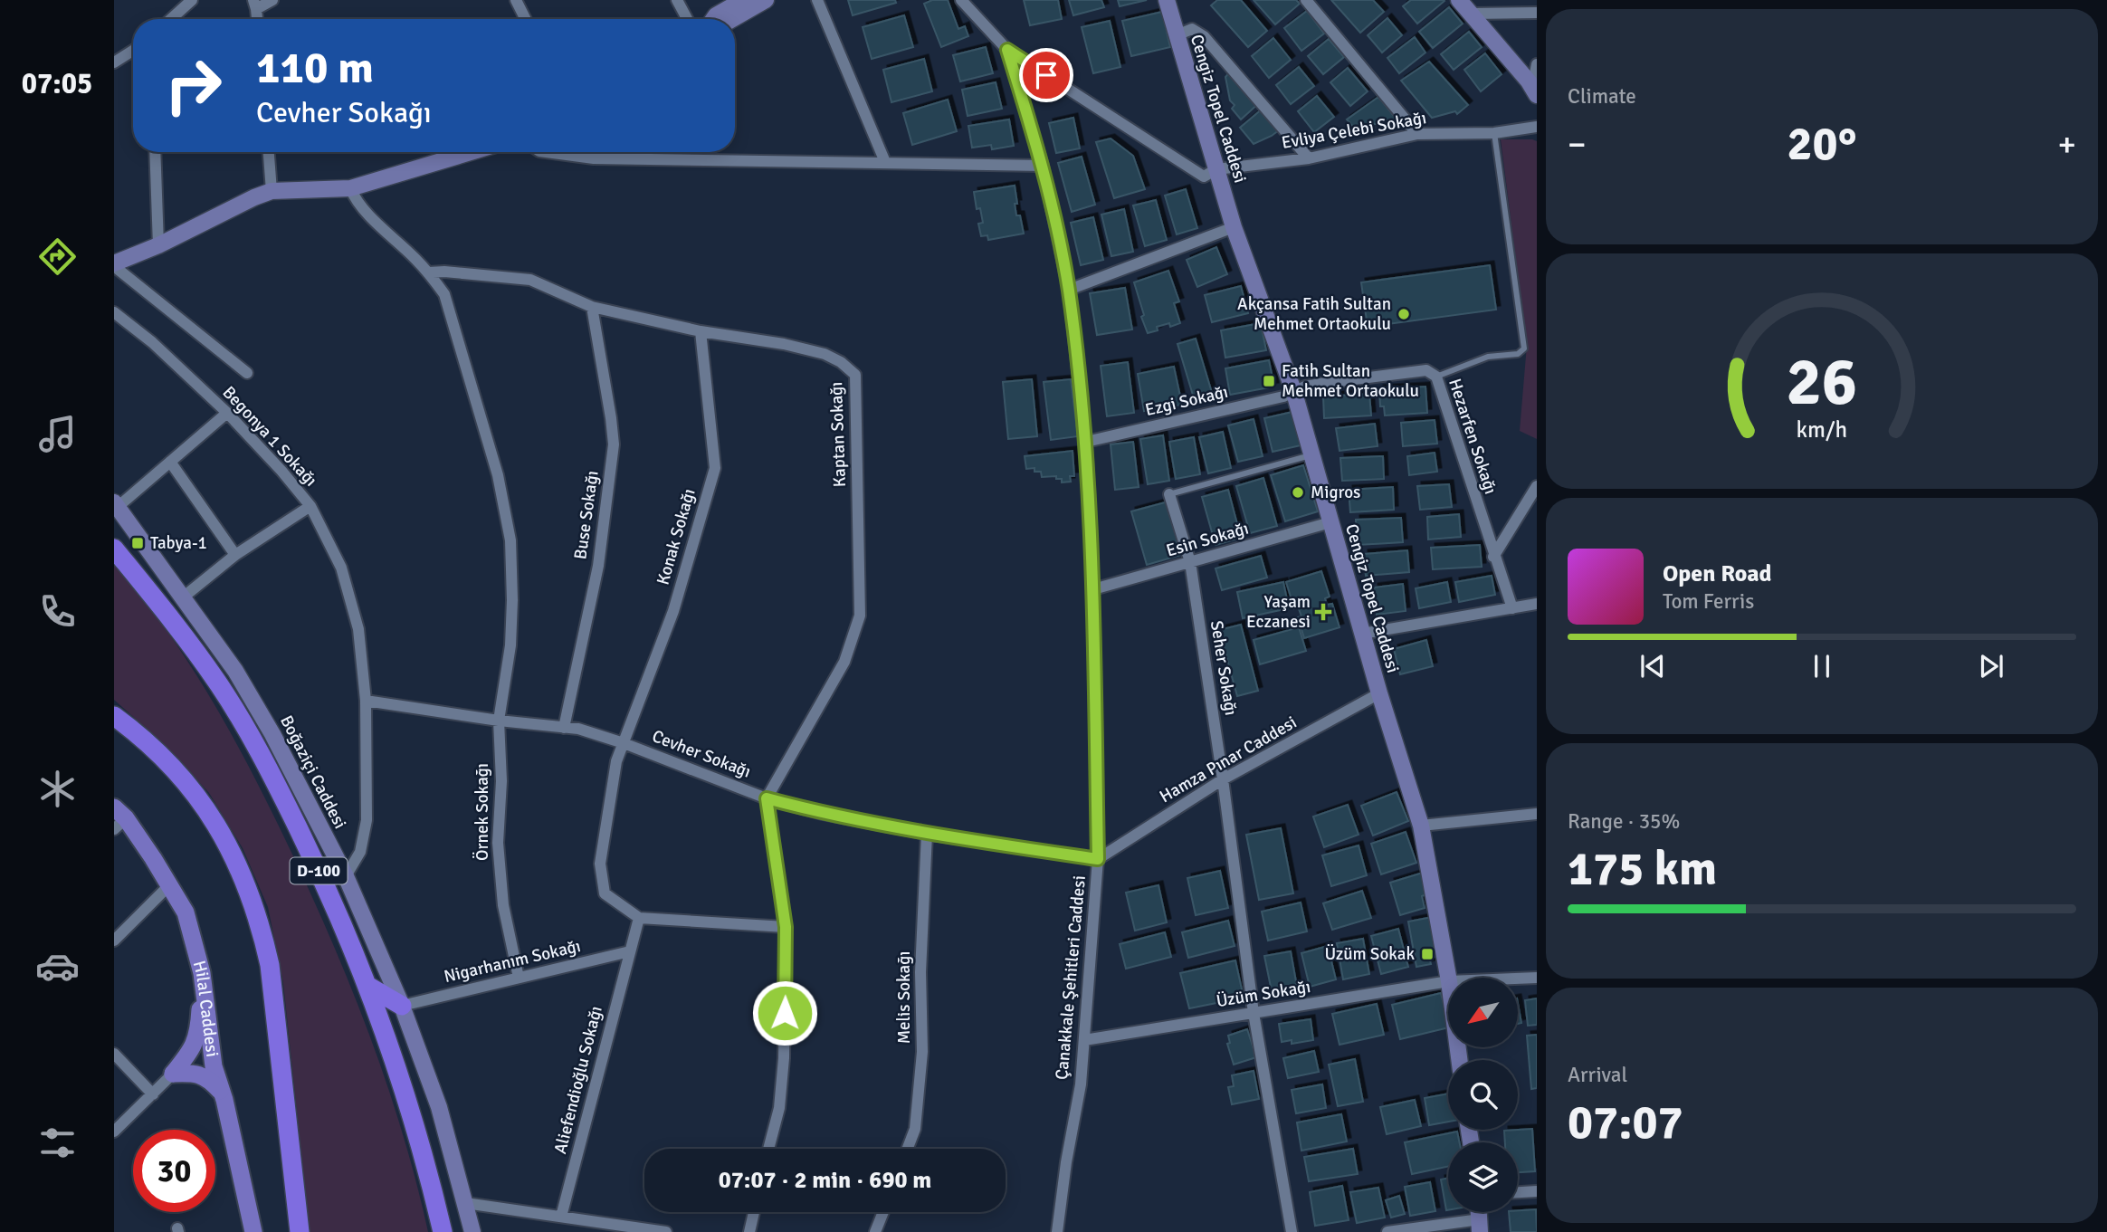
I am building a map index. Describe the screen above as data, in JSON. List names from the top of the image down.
{
  "streets": {
    "highway": ["D-100"],
    "main road": ["Cengiz Topel Caddesi", "Boğaziçi Caddesi", "Hilal Caddesi"],
    "street": [
      "Evliya Çelebi Sokağı",
      "Ezgi Sokağı",
      "Kaptan Sokağı",
      "Begonya 1 Sokağı",
      "Hezarfen Sokağı",
      "Buse Sokağı",
      "Konak Sokağı",
      "Esin Sokağı",
      "Seher Sokağı",
      "Cevher Sokağı",
      "Hamza Pınar Caddesi",
      "Örnek Sokağı",
      "Nigarhanım Sokağı",
      "Çanakkale Şehitleri Caddesi",
      "Üzüm Sokağı",
      "Melis Sokağı",
      "Aliefendioğlu Sokağı"
    ]
  },
  "crossings": [
    ["Cengiz Topel Caddesi", "Evliya Çelebi Sokağı"],
    ["Cengiz Topel Caddesi", "Ezgi Sokağı"],
    ["Cengiz Topel Caddesi", "Hezarfen Sokağı"],
    ["Cengiz Topel Caddesi", "Esin Sokağı"],
    ["Cengiz Topel Caddesi", "Hamza Pınar Caddesi"],
    ["Evliya Çelebi Sokağı", "Çanakkale Şehitleri Caddesi"],
    ["Ezgi Sokağı", "Hezarfen Sokağı"],
    ["Ezgi Sokağı", "Çanakkale Şehitleri Caddesi"],
    ["Kaptan Sokağı", "Buse Sokağı"],
    ["Kaptan Sokağı", "Konak Sokağı"],
    ["Kaptan Sokağı", "Cevher Sokağı"],
    ["Kaptan Sokağı", "Örnek Sokağı"],
    ["Begonya 1 Sokağı", "Cevher Sokağı"],
    ["Begonya 1 Sokağı", "Boğaziçi Caddesi"],
    ["Buse Sokağı", "Cevher Sokağı"],
    ["Konak Sokağı", "Cevher Sokağı"],
    ["Esin Sokağı", "Seher Sokağı"],
    ["Esin Sokağı", "Çanakkale Şehitleri Caddesi"],
    ["Seher Sokağı", "Hamza Pınar Caddesi"],
    ["Seher Sokağı", "Üzüm Sokağı"],
    ["Cevher Sokağı", "Hamza Pınar Caddesi"],
    ["Cevher Sokağı", "Örnek Sokağı"],
    ["Cevher Sokağı", "Çanakkale Şehitleri Caddesi"],
    ["Cevher Sokağı", "Melis Sokağı"],
    ["Hamza Pınar Caddesi", "Çanakkale Şehitleri Caddesi"],
    ["Boğaziçi Caddesi", "Nigarhanım Sokağı"],
    ["Örnek Sokağı", "Nigarhanım Sokağı"],
    ["Nigarhanım Sokağı", "Aliefendioğlu Sokağı"],
    ["Çanakkale Şehitleri Caddesi", "Üzüm Sokağı"]
  ],
  "places": {
    "other": ["Akçansa Fatih Sultan Mehmet Ortaokulu", "Migros"],
    "transit": ["Fatih Sultan Mehmet Ortaokulu", "Tabya-1", "Üzüm Sokak"],
    "health": ["Yaşam Eczanesi"]
  },
  "north": "bottom left",
  "page": {
    "tabs": "07:05",
    "tile": [
      "Climate",
      ["Range · 35%", "175 km"],
      ["Arrival", "07:07"]
    ],
    "turn": ["110 m", "Cevher Sokağı"],
    "heat": ["−", "20°", "+"],
    "song": ["Open Road", "Tom Ferris"],
    "limit": "30",
    "trip": "07:07 · 2 min · 690 m",
    "gauge": ["26", "km/h"]
  }
}
